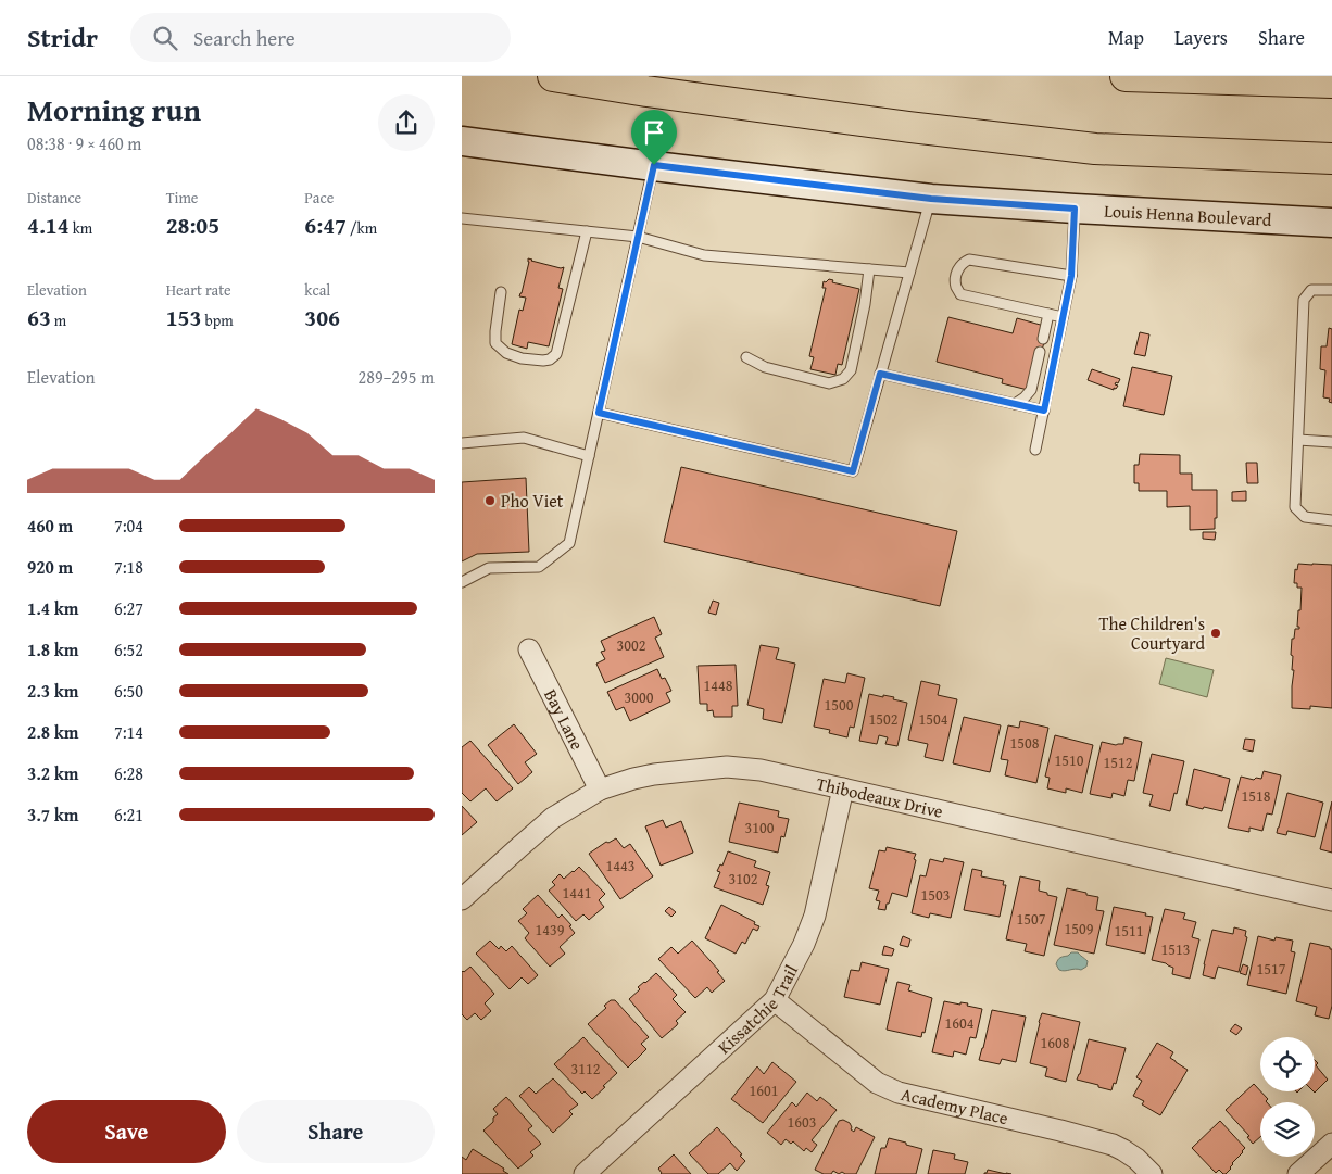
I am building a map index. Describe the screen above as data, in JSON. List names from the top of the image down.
{
  "streets": {
    "main road": ["Louis Henna Boulevard"],
    "street": [
      "Bay Lane",
      "Thibodeaux Drive",
      "Kissatchie Trail",
      "Academy Place"
    ]
  },
  "crossings": [
    ["Bay Lane", "Thibodeaux Drive"],
    ["Thibodeaux Drive", "Kissatchie Trail"],
    ["Kissatchie Trail", "Academy Place"]
  ],
  "places": ["Pho Viet", "The Children's Courtyard"],
  "house_numbers": [
    "3002",
    "1448",
    "3000",
    "1500",
    "1502",
    "1504",
    "1508",
    "1510",
    "1512",
    "1518",
    "3100",
    "1443",
    "3102",
    "1441",
    "1503",
    "1507",
    "1509",
    "1439",
    "1511",
    "1513",
    "1517",
    "1604",
    "1608",
    "3112",
    "1601",
    "1603"
  ],
  "page": {
    "header": "Stridr",
    "search": "Search here",
    "nav": ["Map", "Layers", "Share"],
    "heading": ["Morning run", "08:38 · 9 × 460 m"],
    "stats": [
      ["Distance", "4.14 km"],
      ["Time", "28:05"],
      ["Pace", "6:47 /km"],
      ["Elevation", "63 m"],
      ["Heart rate", "153 bpm"],
      ["kcal", "306"]
    ],
    "chart": ["Elevation", "289–295 m"],
    "list": [
      {
        "name": "460 m",
        "note": "7:04"
      },
      {
        "name": "920 m",
        "note": "7:18"
      },
      {
        "name": "1.4 km",
        "note": "6:27"
      },
      {
        "name": "1.8 km",
        "note": "6:52"
      },
      {
        "name": "2.3 km",
        "note": "6:50"
      },
      {
        "name": "2.8 km",
        "note": "7:14"
      },
      {
        "name": "3.2 km",
        "note": "6:28"
      },
      {
        "name": "3.7 km",
        "note": "6:21"
      }
    ],
    "buttons": ["Save", "Share"]
  }
}
